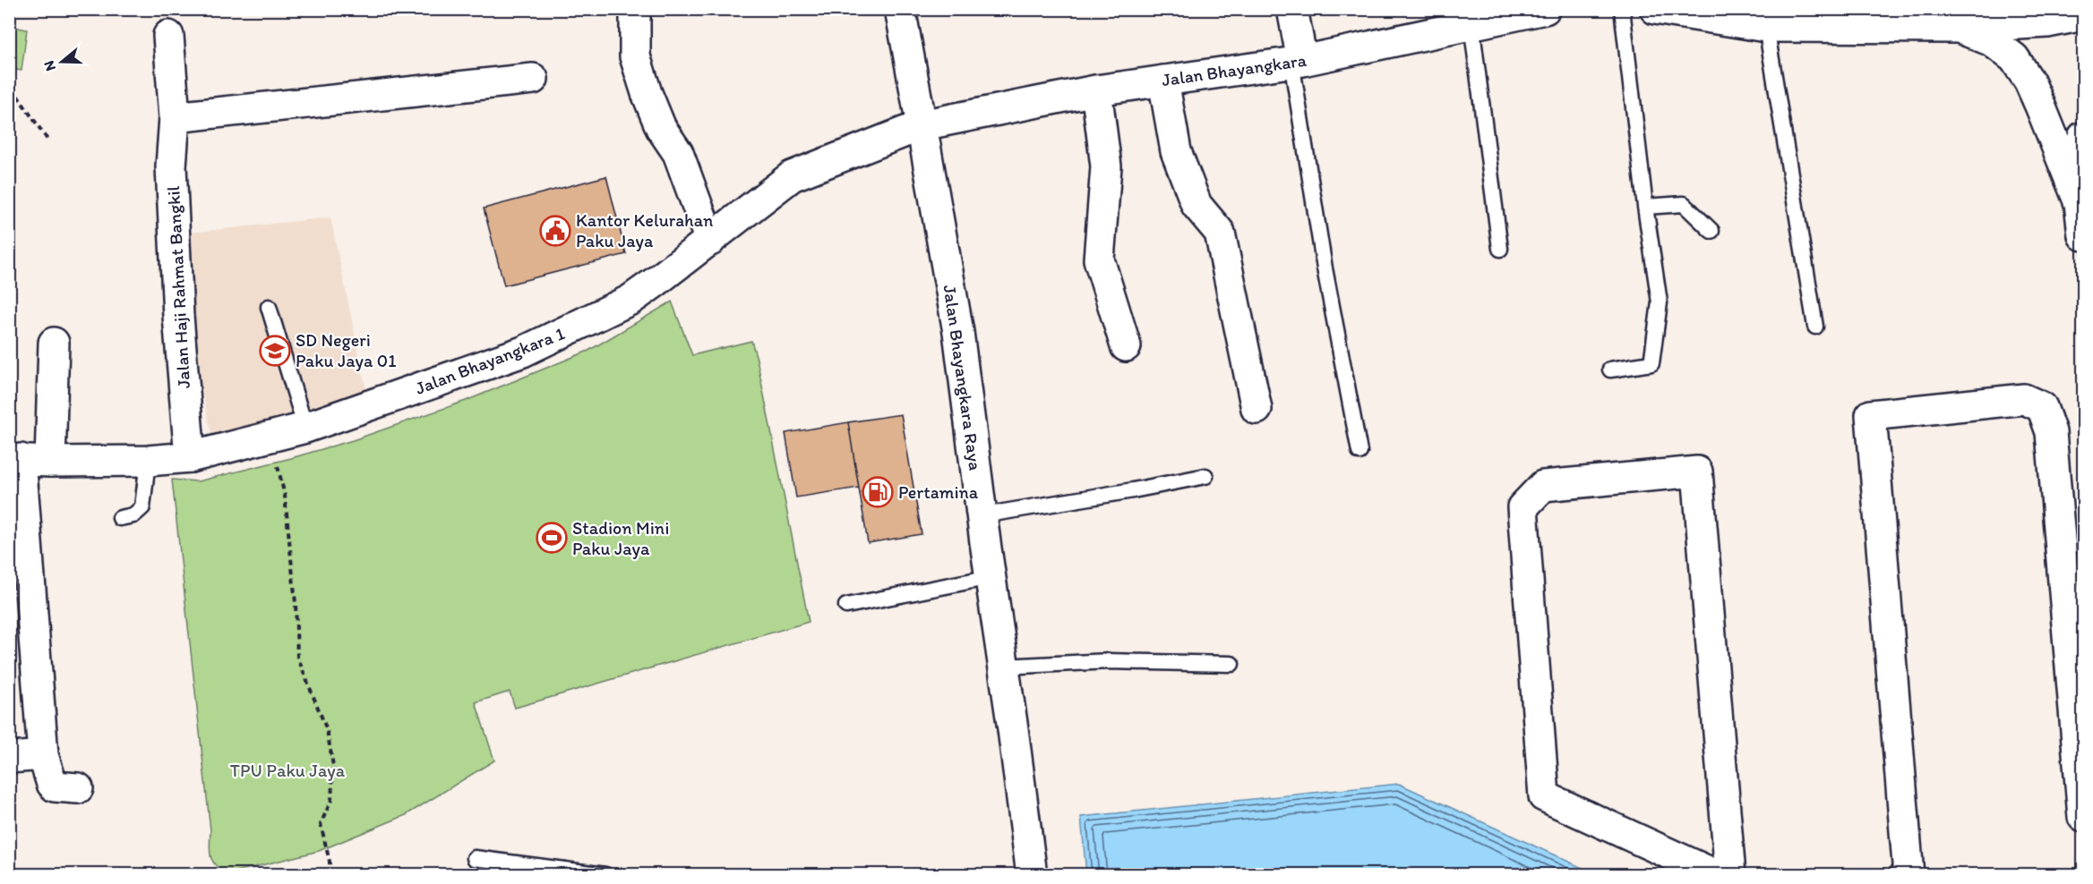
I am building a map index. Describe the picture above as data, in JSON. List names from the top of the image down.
{
  "streets": {
    "street": [
      "Jalan Bhayangkara",
      "Jalan Haji Rahmat Bangkil",
      "Jalan Bhayangkara 1",
      "Jalan Bhayangkara Raya"
    ]
  },
  "crossings": [
    ["Jalan Bhayangkara", "Jalan Bhayangkara 1"],
    ["Jalan Bhayangkara", "Jalan Bhayangkara Raya"],
    ["Jalan Haji Rahmat Bangkil", "Jalan Bhayangkara 1"],
    ["Jalan Bhayangkara 1", "Jalan Bhayangkara Raya"]
  ],
  "parks": ["TPU Paku Jaya"],
  "places": {
    "public building": ["Kantor Kelurahan Paku Jaya"],
    "school or university": ["SD Negeri Paku Jaya 01"],
    "fuel station": ["Pertamina"],
    "sports": ["Stadion Mini Paku Jaya"]
  },
  "north": "left"
}
